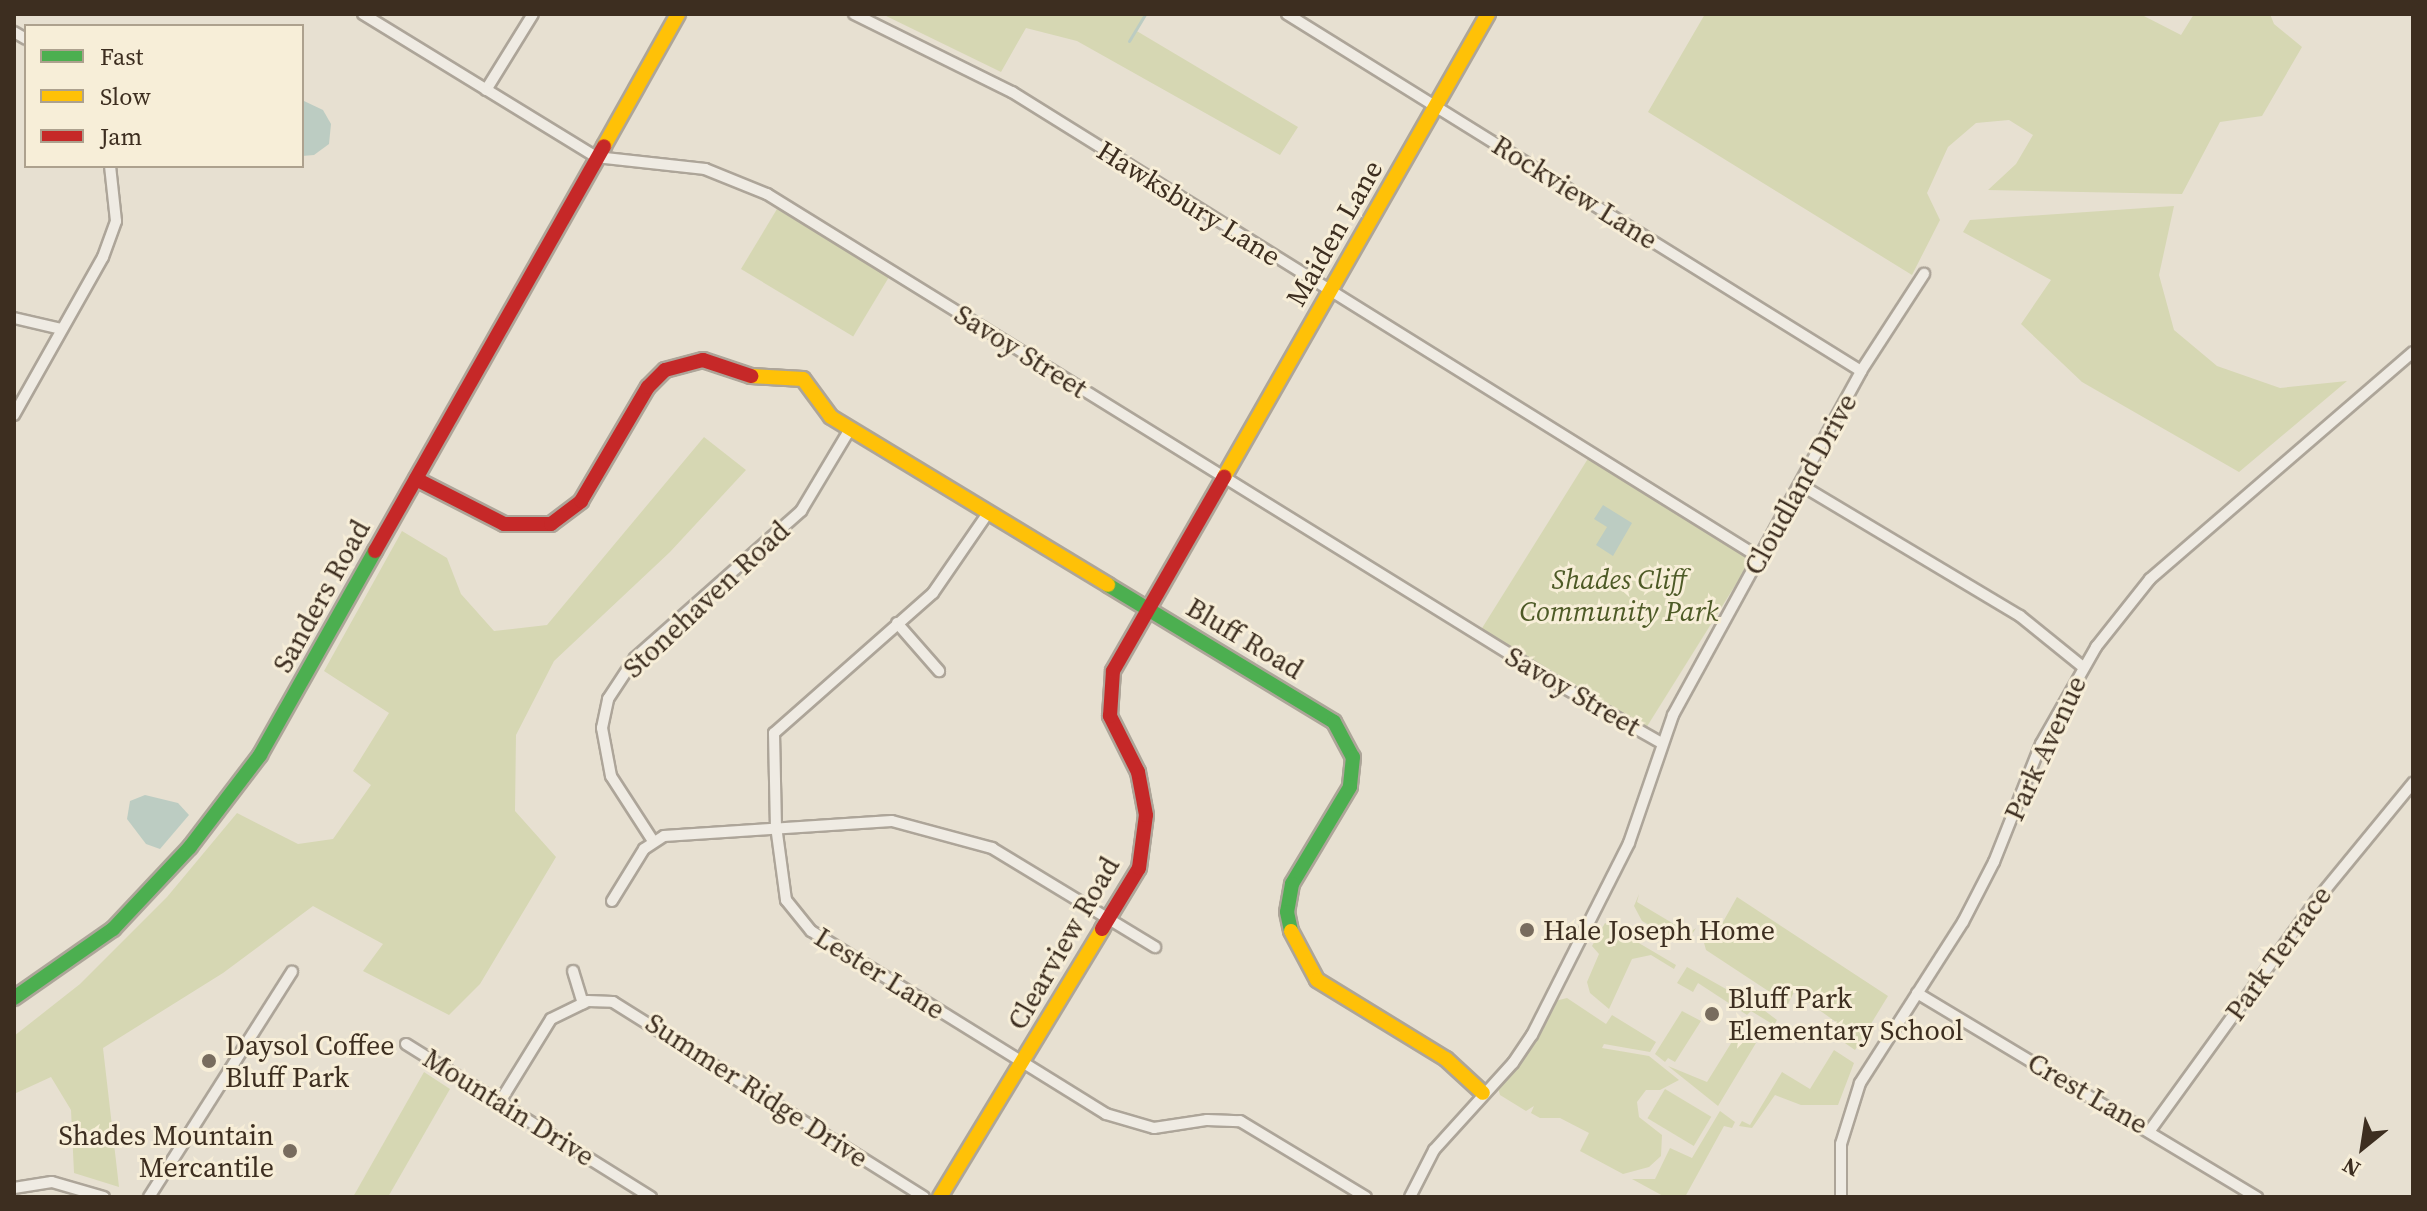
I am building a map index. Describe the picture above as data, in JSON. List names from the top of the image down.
{
  "streets": {
    "street": [
      "Rockview Lane",
      "Hawksbury Lane",
      "Maiden Lane",
      "Savoy Street",
      "Cloudland Drive",
      "Sanders Road",
      "Stonehaven Road",
      "Bluff Road",
      "Park Avenue",
      "Clearview Road",
      "Park Terrace",
      "Lester Lane",
      "Summer Ridge Drive",
      "Crest Lane",
      "Mountain Drive"
    ]
  },
  "crossings": [
    ["Rockview Lane", "Maiden Lane"],
    ["Rockview Lane", "Cloudland Drive"],
    ["Hawksbury Lane", "Maiden Lane"],
    ["Hawksbury Lane", "Cloudland Drive"],
    ["Maiden Lane", "Savoy Street"],
    ["Maiden Lane", "Bluff Road"],
    ["Maiden Lane", "Clearview Road"],
    ["Savoy Street", "Cloudland Drive"],
    ["Savoy Street", "Sanders Road"],
    ["Cloudland Drive", "Bluff Road"],
    ["Sanders Road", "Bluff Road"],
    ["Stonehaven Road", "Bluff Road"],
    ["Bluff Road", "Clearview Road"],
    ["Bluff Road", "Lester Lane"],
    ["Park Avenue", "Crest Lane"],
    ["Clearview Road", "Lester Lane"],
    ["Park Terrace", "Crest Lane"]
  ],
  "parks": ["Shades Cliff Community Park"],
  "places": [
    "Hale Joseph Home",
    "Bluff Park Elementary School",
    "Daysol Coffee Bluff Park",
    "Shades Mountain Mercantile"
  ],
  "legend": ["Fast", "Slow", "Jam"],
  "north": "bottom left"
}
